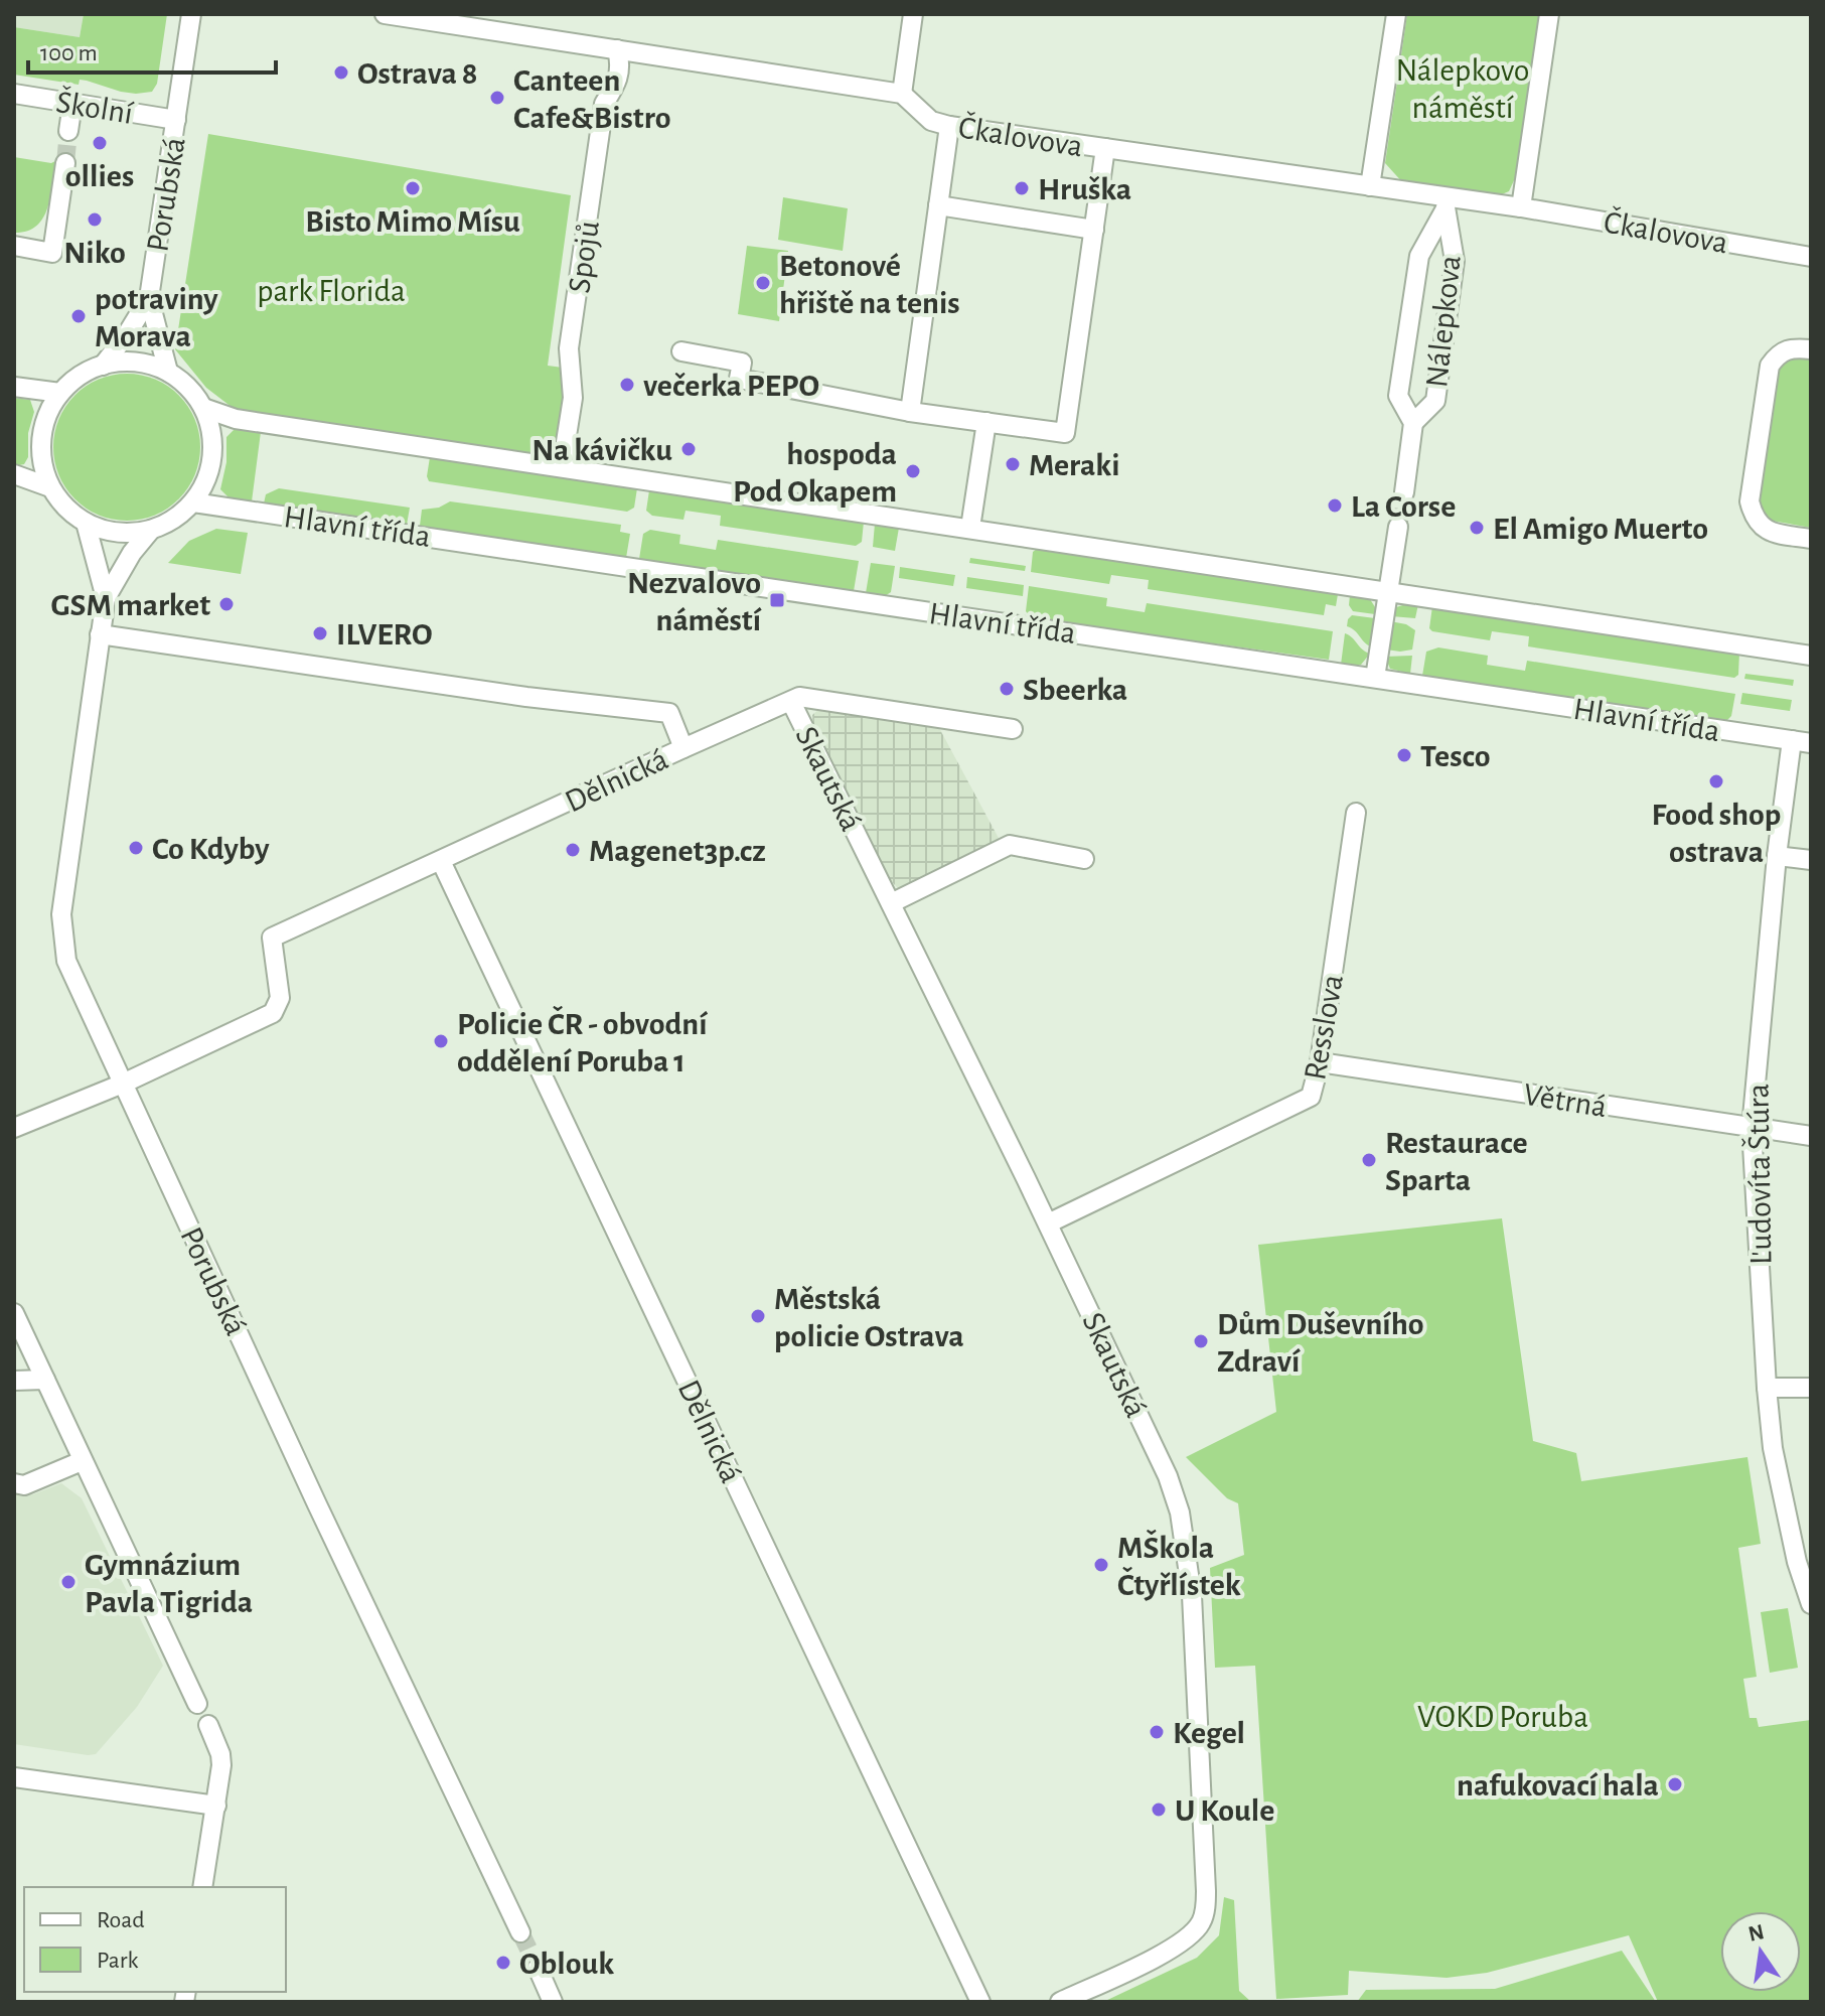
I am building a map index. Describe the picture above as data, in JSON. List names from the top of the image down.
{
  "streets": {
    "street": [
      "Školní",
      "Čkalovova",
      "Porubská",
      "Spojů",
      "Nálepkova",
      "Hlavní třída",
      "Skautská",
      "Dělnická",
      "Resslova",
      "Větrná",
      "Ľudovíta Štúra"
    ]
  },
  "crossings": [
    ["Školní", "Porubská"],
    ["Čkalovova", "Nálepkova"],
    ["Porubská", "Hlavní třída"],
    ["Porubská", "Dělnická"],
    ["Hlavní třída", "Ľudovíta Štúra"],
    ["Skautská", "Dělnická"],
    ["Skautská", "Resslova"],
    ["Resslova", "Větrná"],
    ["Větrná", "Ľudovíta Štúra"]
  ],
  "parks": ["Nálepkovo náměstí", "park Florida", "VOKD Poruba"],
  "places": {
    "other": [
      "Ostrava 8",
      "Canteen Cafe&Bistro",
      "ollies",
      "Bisto Mimo Mísu",
      "Hruška",
      "Niko",
      "Betonové hřiště na tenis",
      "potraviny Morava",
      "večerka PEPO",
      "Na kávičku",
      "Meraki",
      "hospoda Pod Okapem",
      "La Corse",
      "El Amigo Muerto",
      "GSM market",
      "ILVERO",
      "Sbeerka",
      "Tesco",
      "Food shop ostrava",
      "Co Kdyby",
      "Magenet3p.cz",
      "Policie ČR - obvodní oddělení Poruba 1",
      "Restaurace Sparta",
      "Městská policie Ostrava",
      "Dům Duševního Zdraví",
      "MŠkola Čtyřlístek",
      "Gymnázium Pavla Tigrida",
      "Kegel",
      "nafukovací hala",
      "U Koule",
      "Oblouk"
    ],
    "transit": ["Nezvalovo náměstí"]
  },
  "legend": ["Road", "Park"],
  "scale_bar": "100 m",
  "north": "top"
}
